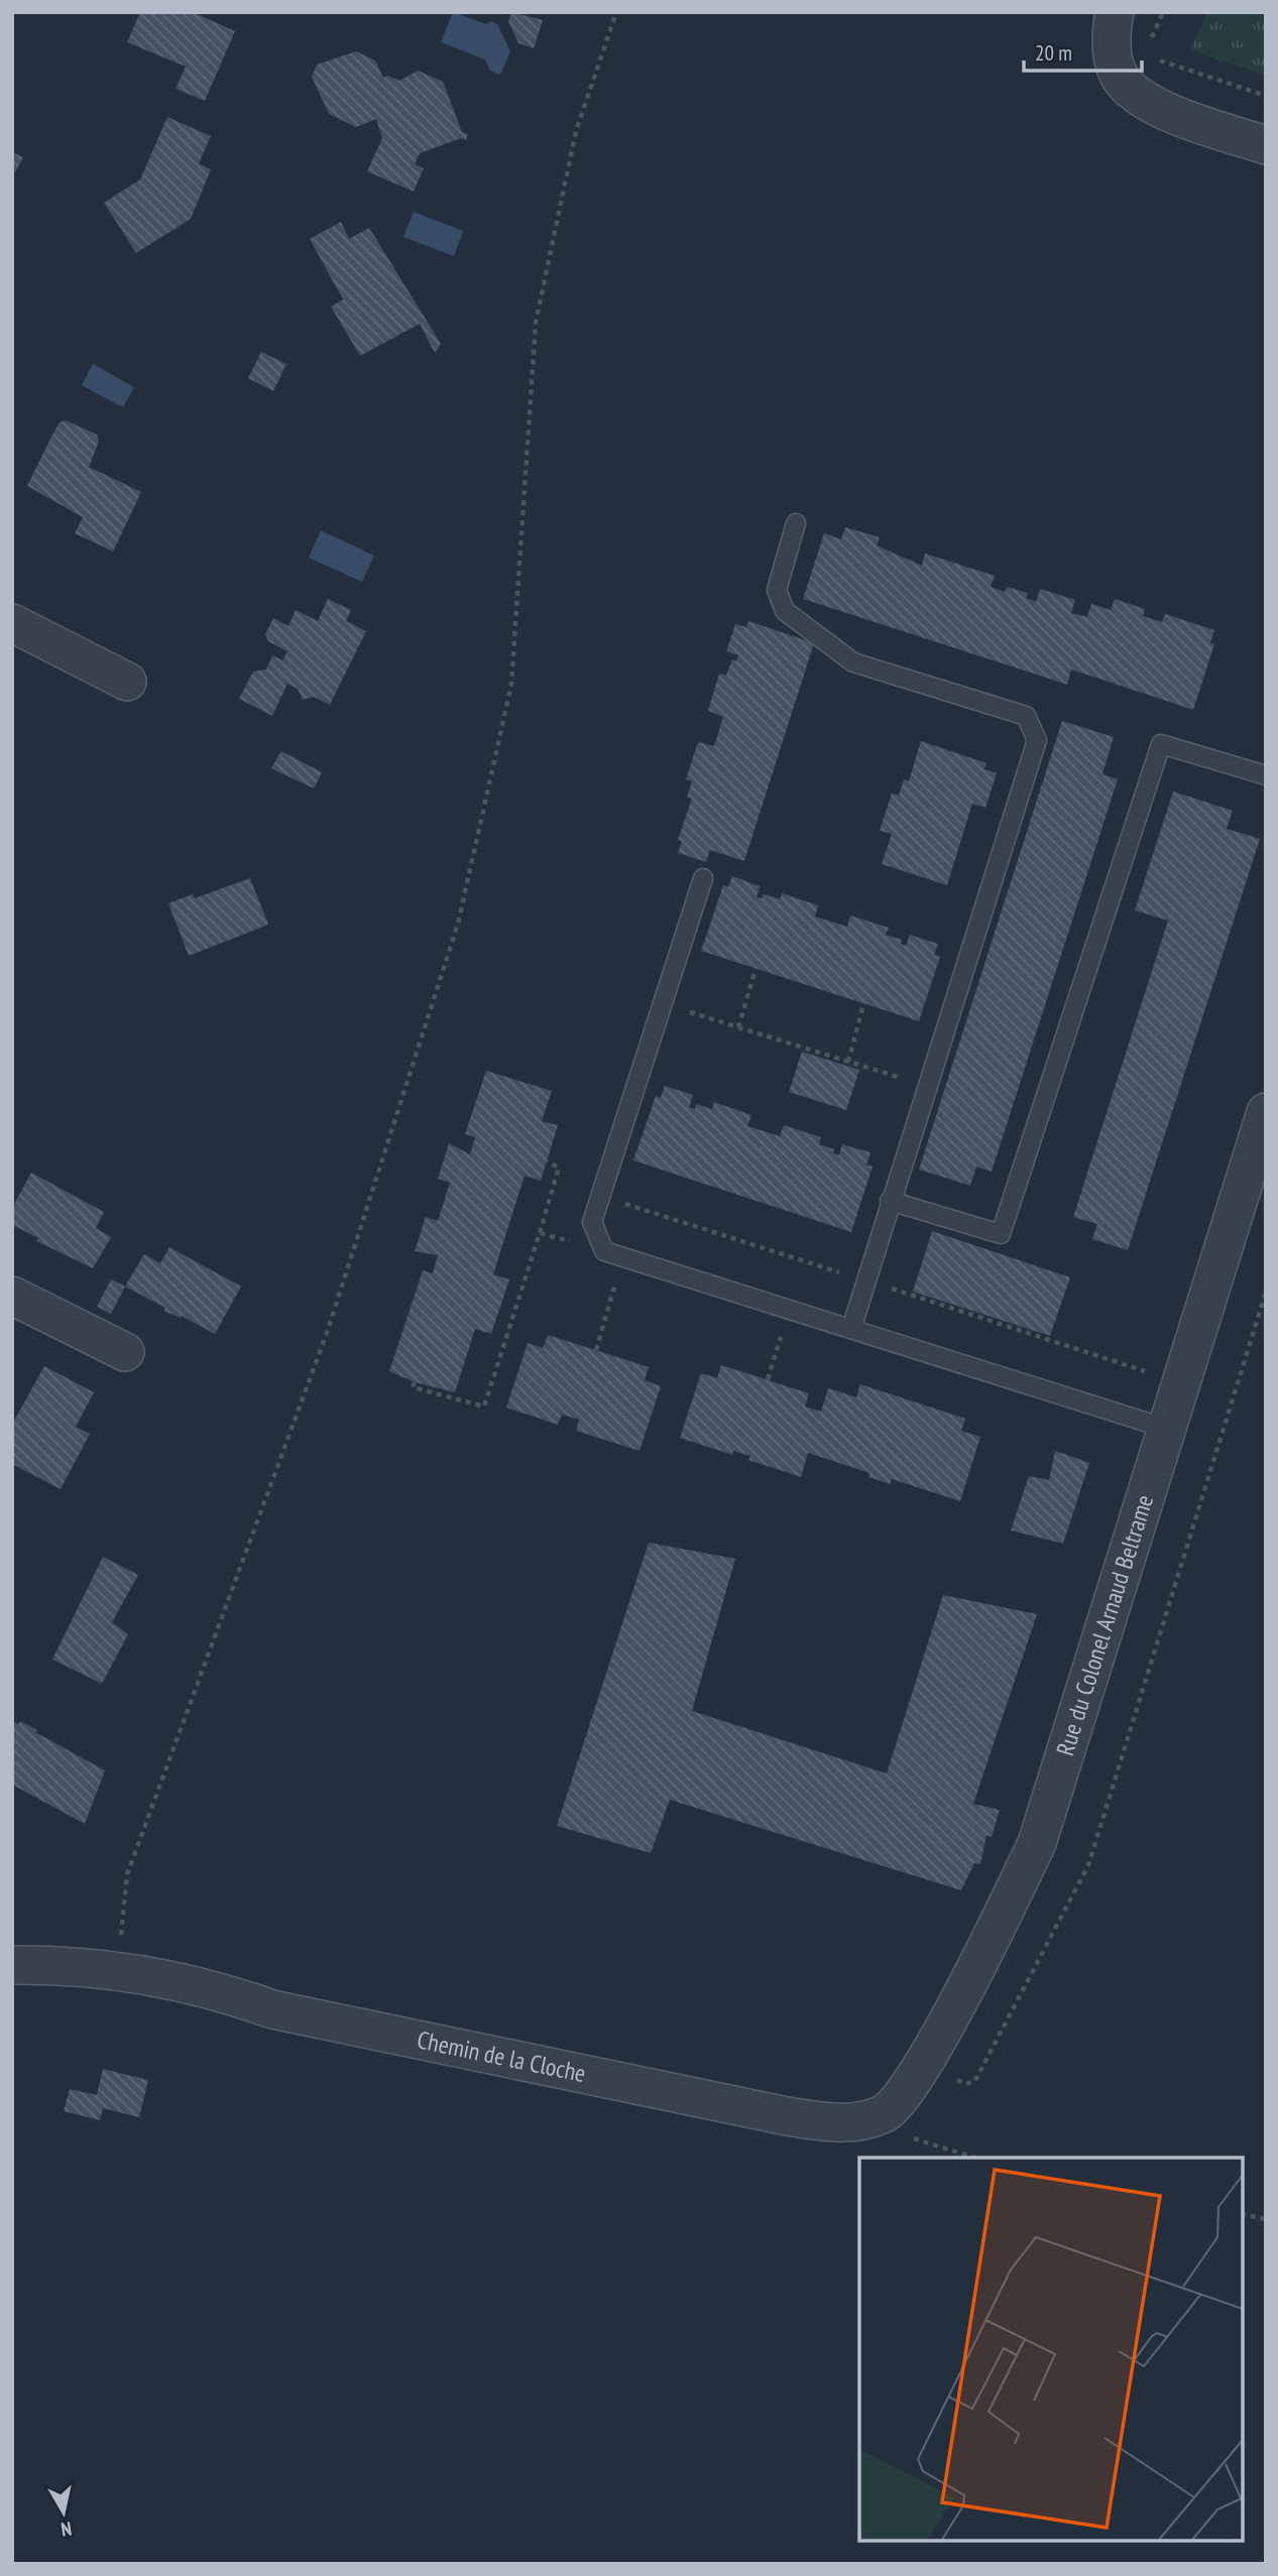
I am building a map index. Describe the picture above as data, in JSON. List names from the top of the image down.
{
  "streets": {
    "street": ["Rue du Colonel Arnaud Beltrame", "Chemin de la Cloche"]
  },
  "crossings": [
    ["Rue du Colonel Arnaud Beltrame", "Chemin de la Cloche"]
  ],
  "scale_bar": "20 m",
  "north": "bottom"
}
